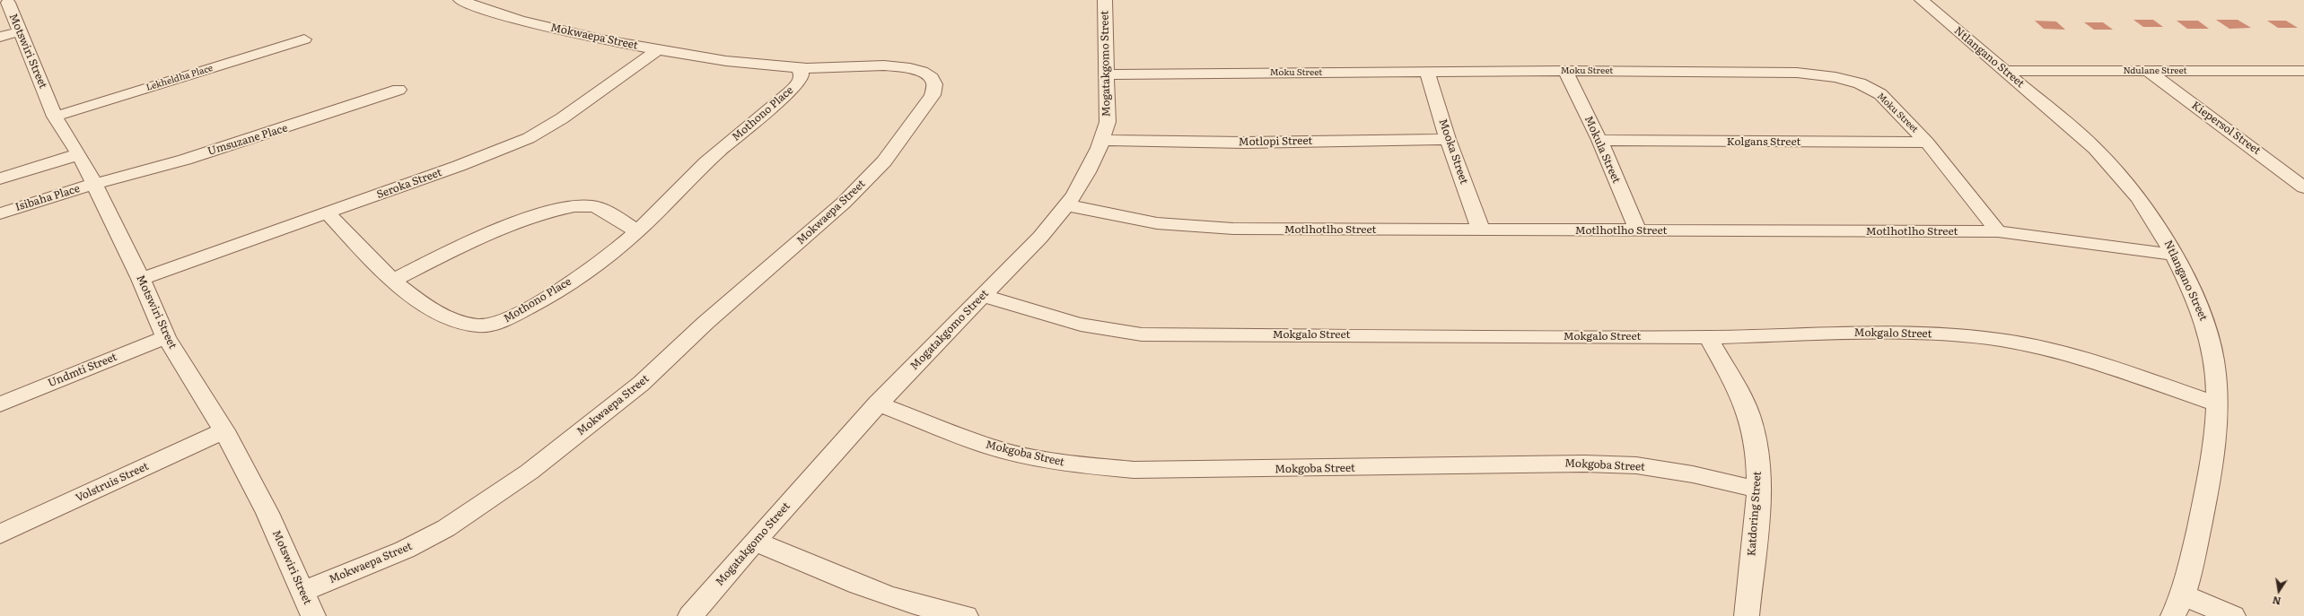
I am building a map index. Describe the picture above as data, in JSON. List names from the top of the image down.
{
  "streets": {
    "street": [
      "Mokwaepa Street",
      "Motswiri Street",
      "Ntlangano Street",
      "Mogatakgomo Street",
      "Moku Street",
      "Ndulane Street",
      "Lekheldha Place",
      "Mothono Place",
      "Kiepersol Street",
      "Umsuzane Place",
      "Motlopi Street",
      "Kolgans Street",
      "Mokula Street",
      "Mooka Street",
      "Seroka Street",
      "Isibaha Place",
      "Motlhotlho Street",
      "Mokgalo Street",
      "Undmti Street",
      "Mokgoba Street",
      "Volstruis Street",
      "Katdoring Street"
    ]
  },
  "crossings": [
    ["Mokwaepa Street", "Motswiri Street"],
    ["Mokwaepa Street", "Mothono Place"],
    ["Mokwaepa Street", "Seroka Street"],
    ["Motswiri Street", "Lekheldha Place"],
    ["Motswiri Street", "Umsuzane Place"],
    ["Motswiri Street", "Seroka Street"],
    ["Motswiri Street", "Isibaha Place"],
    ["Motswiri Street", "Undmti Street"],
    ["Motswiri Street", "Volstruis Street"],
    ["Ntlangano Street", "Ndulane Street"],
    ["Ntlangano Street", "Motlhotlho Street"],
    ["Ntlangano Street", "Mokgalo Street"],
    ["Mogatakgomo Street", "Moku Street"],
    ["Mogatakgomo Street", "Motlopi Street"],
    ["Mogatakgomo Street", "Motlhotlho Street"],
    ["Mogatakgomo Street", "Mokgalo Street"],
    ["Mogatakgomo Street", "Mokgoba Street"],
    ["Moku Street", "Kolgans Street"],
    ["Moku Street", "Mokula Street"],
    ["Moku Street", "Mooka Street"],
    ["Moku Street", "Motlhotlho Street"],
    ["Ndulane Street", "Kiepersol Street"],
    ["Mothono Place", "Seroka Street"],
    ["Umsuzane Place", "Isibaha Place"],
    ["Motlopi Street", "Mooka Street"],
    ["Kolgans Street", "Mokula Street"],
    ["Mokula Street", "Motlhotlho Street"],
    ["Mooka Street", "Motlhotlho Street"],
    ["Mokgalo Street", "Katdoring Street"],
    ["Mokgoba Street", "Katdoring Street"]
  ],
  "north": "bottom"
}
